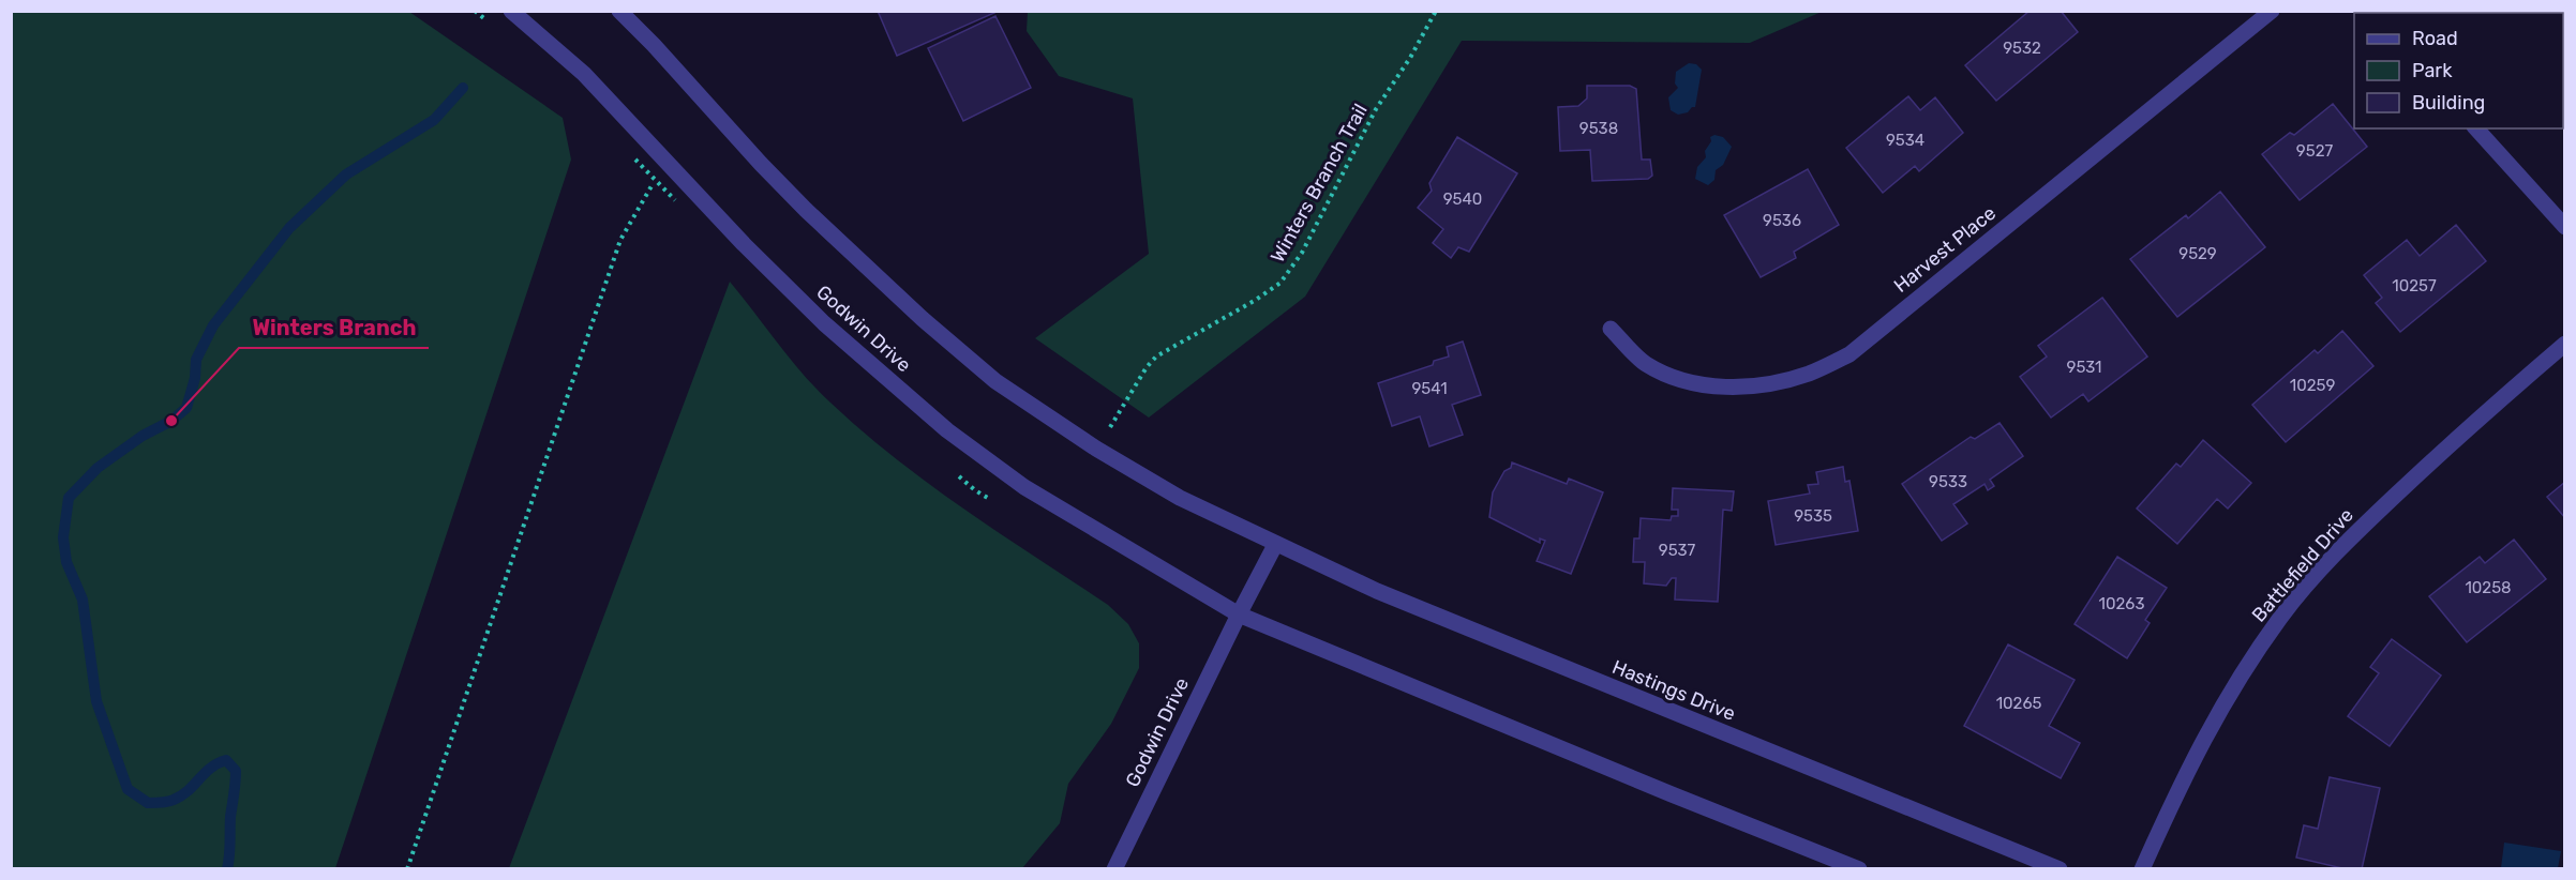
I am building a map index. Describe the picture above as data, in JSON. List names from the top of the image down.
{
  "streets": {
    "street": [
      "Harvest Place",
      "Godwin Drive",
      "Battlefield Drive",
      "Hastings Drive"
    ],
    "path": ["Winters Branch Trail"]
  },
  "crossings": [
    ["Godwin Drive", "Hastings Drive"]
  ],
  "places": ["Winters Branch"],
  "house_numbers": [
    "9532",
    "9538",
    "9534",
    "9527",
    "9540",
    "9536",
    "9529",
    "10257",
    "9531",
    "10259",
    "9541",
    "9533",
    "9535",
    "9537",
    "10258",
    "10263",
    "10265"
  ],
  "legend": ["Road", "Park", "Building"]
}
